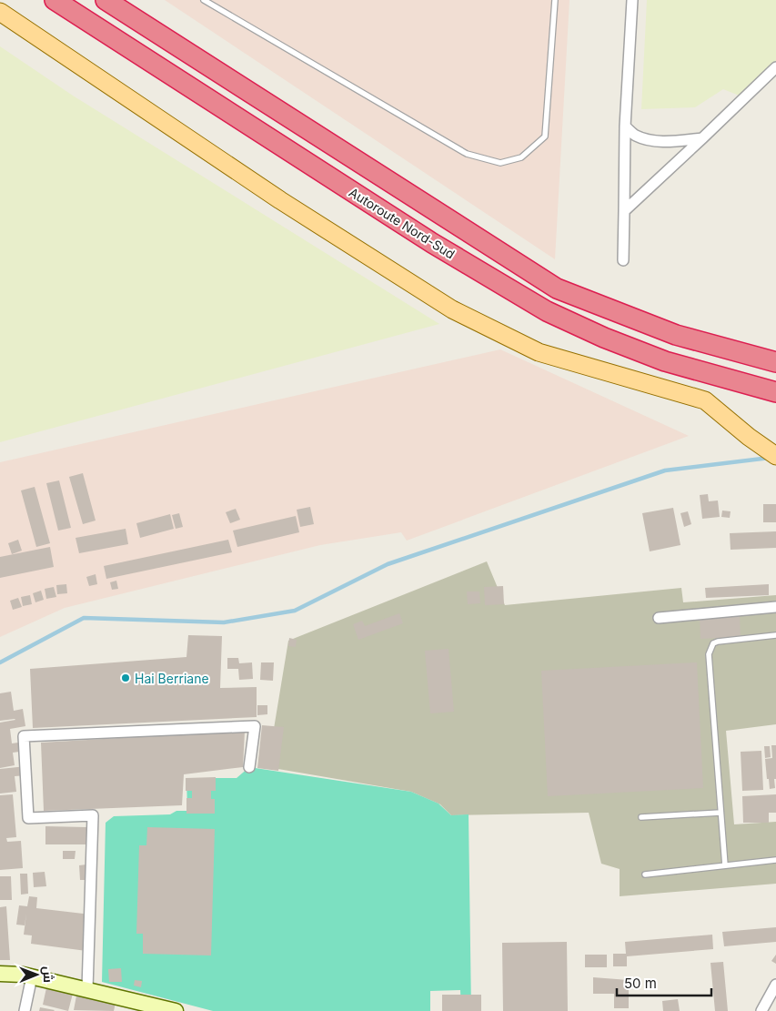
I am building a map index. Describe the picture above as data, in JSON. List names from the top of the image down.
{
  "streets": {
    "highway": ["Autoroute Nord-Sud"]
  },
  "places": ["Hai Berriane"],
  "scale_bar": "50 m",
  "north": "right"
}
